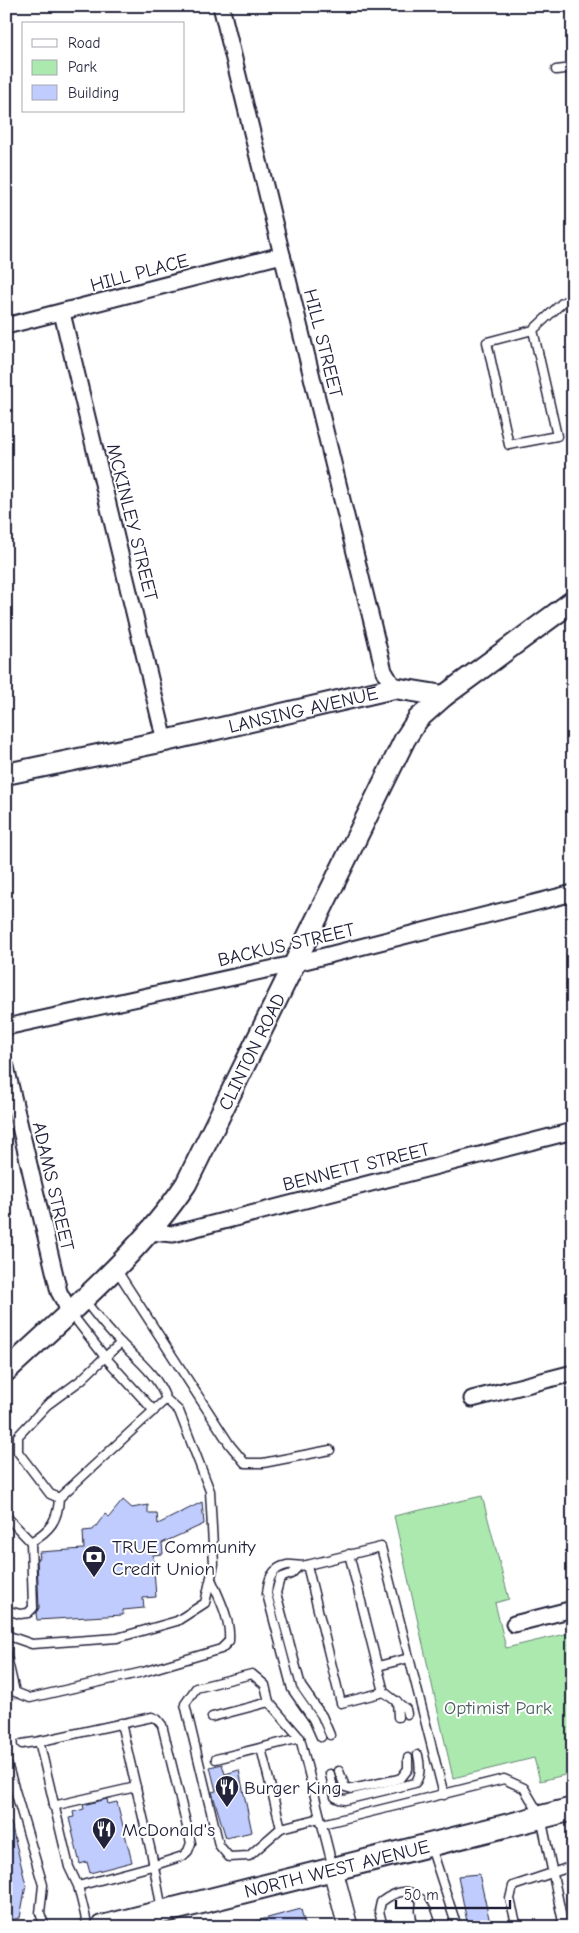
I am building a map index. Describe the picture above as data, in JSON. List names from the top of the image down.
{
  "streets": {
    "main road": ["LANSING AVENUE", "CLINTON ROAD", "NORTH WEST AVENUE"],
    "street": [
      "HILL PLACE",
      "HILL STREET",
      "MCKINLEY STREET",
      "BACKUS STREET",
      "BENNETT STREET",
      "ADAMS STREET"
    ]
  },
  "crossings": [
    ["HILL PLACE", "HILL STREET"],
    ["HILL PLACE", "MCKINLEY STREET"],
    ["HILL STREET", "LANSING AVENUE"],
    ["MCKINLEY STREET", "LANSING AVENUE"],
    ["LANSING AVENUE", "CLINTON ROAD"],
    ["BACKUS STREET", "CLINTON ROAD"],
    ["CLINTON ROAD", "BENNETT STREET"],
    ["CLINTON ROAD", "ADAMS STREET"]
  ],
  "parks": ["Optimist Park"],
  "places": {
    "bank": ["TRUE Community Credit Union"],
    "restaurant": ["Burger King", "McDonald's"]
  },
  "legend": ["Road", "Park", "Building"],
  "scale_bar": "50 m"
}
